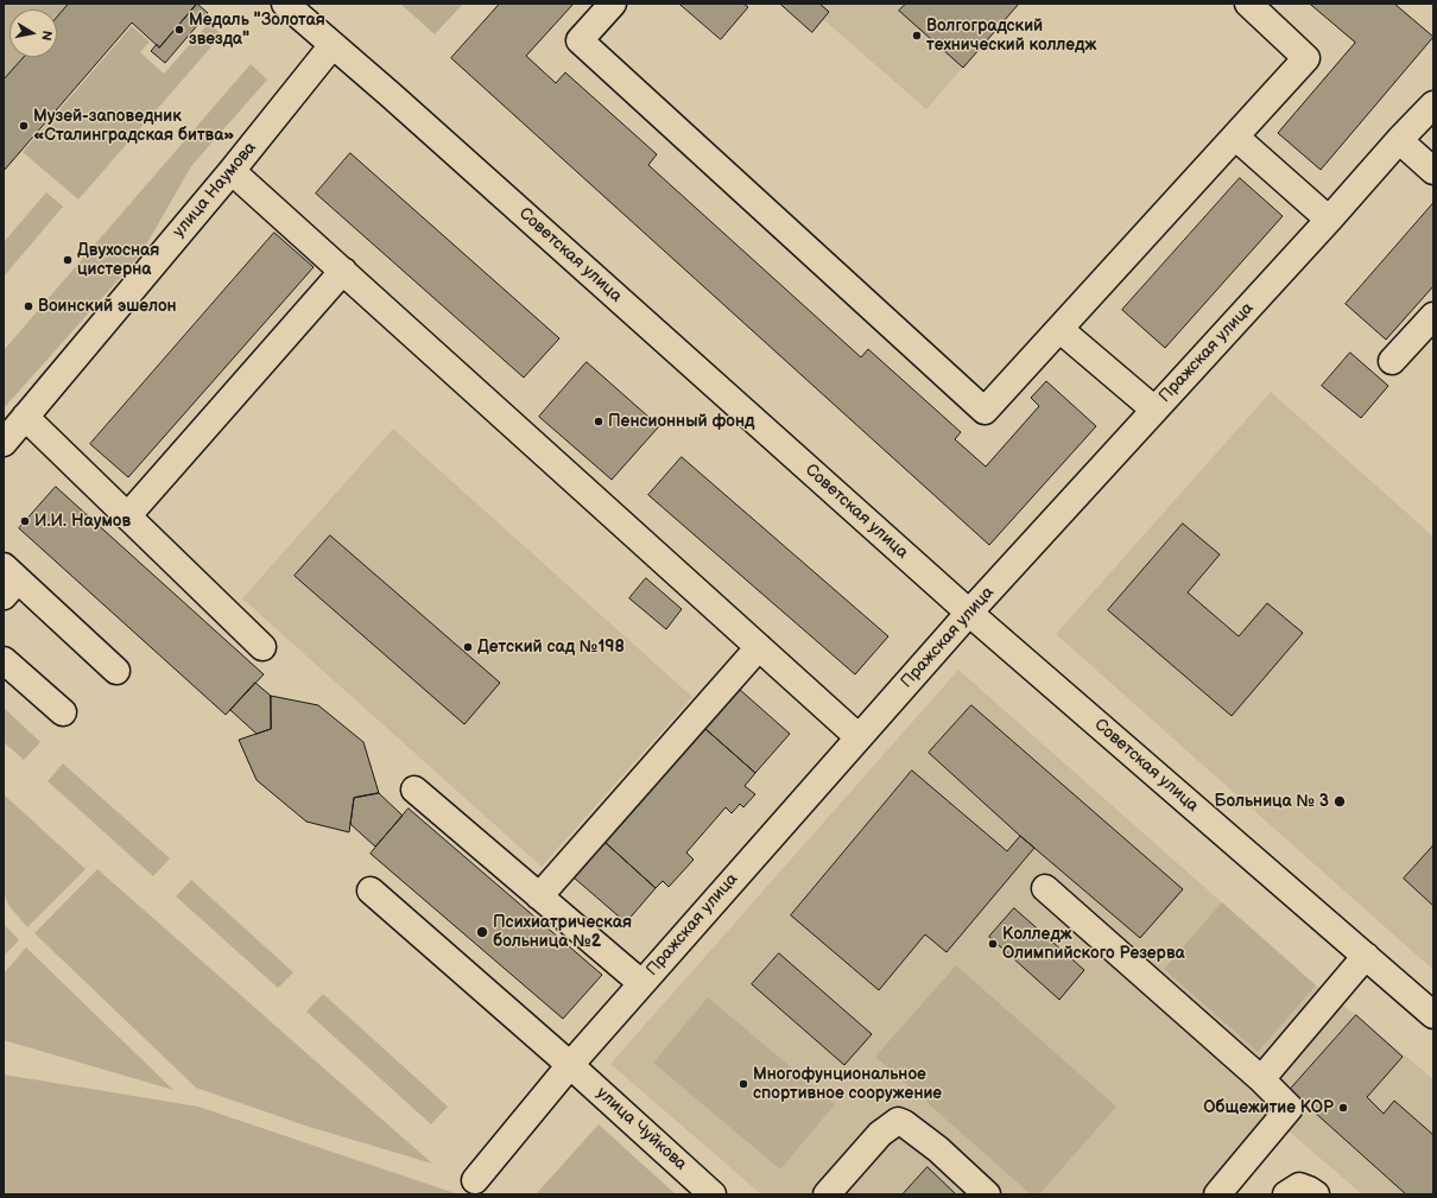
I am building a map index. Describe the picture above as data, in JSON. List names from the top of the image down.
{
  "streets": {
    "street": [
      "улица Наумова",
      "Советская улица",
      "Пражская улица",
      "улица Чуйкова"
    ]
  },
  "crossings": [
    ["улица Наумова", "Советская улица"],
    ["Советская улица", "Пражская улица"],
    ["Пражская улица", "улица Чуйкова"]
  ],
  "places": [
    "Медаль \"Золотая звезда\"",
    "Волгоградский технический колледж",
    "Музей-заповедник «Сталинградская битва»",
    "Двухосная цистерна",
    "Воинский эшелон",
    "Пенсионный фонд",
    "И.И. Наумов",
    "Детский сад №198",
    "Больница № 3",
    "Психиатрическая больница №2",
    "Колледж Олимпийского Резерва",
    "Многофунциональное спортивное сооружение",
    "Общежитие КОР"
  ],
  "north": "right"
}
